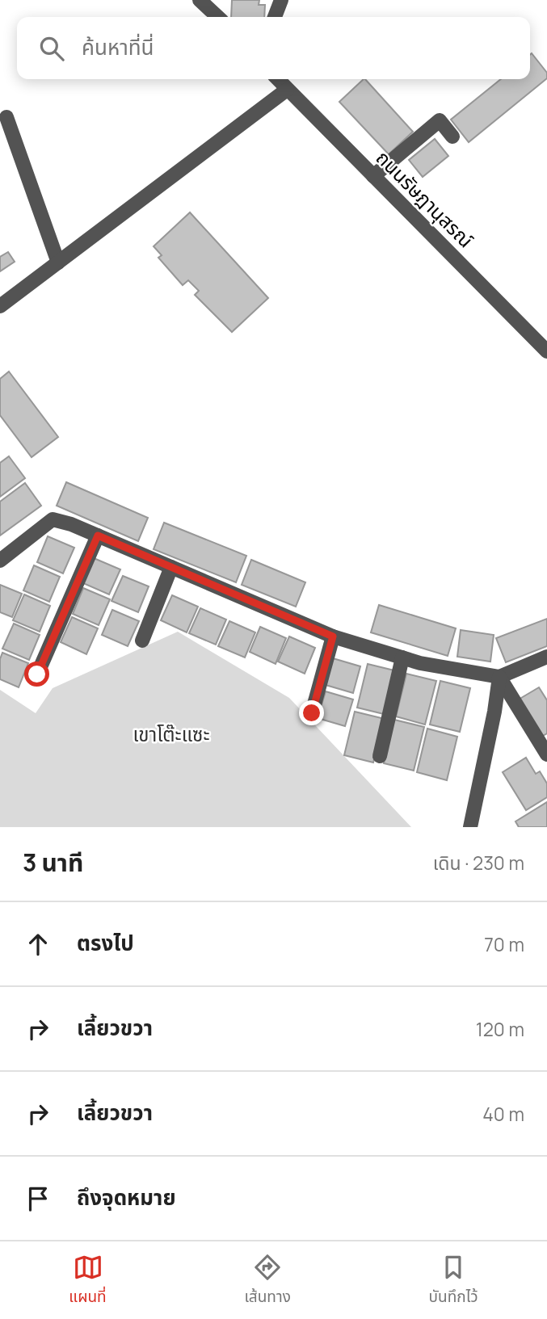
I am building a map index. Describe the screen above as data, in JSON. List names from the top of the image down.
{
  "streets": {
    "street": ["ถนนรัษฎานุสรณ์"]
  },
  "parks": ["เขาโต๊ะแซะ"],
  "page": {
    "search": "ค้นหาที่นี่",
    "heading": ["3 นาที", "เดิน · 230 m"],
    "list": [
      ["ตรงไป", "70 m"],
      ["เลี้ยวขวา", "120 m"],
      ["เลี้ยวขวา", "40 m"],
      "ถึงจุดหมาย"
    ],
    "nav": ["แผนที่", "เส้นทาง", "บันทึกไว้"]
  }
}
